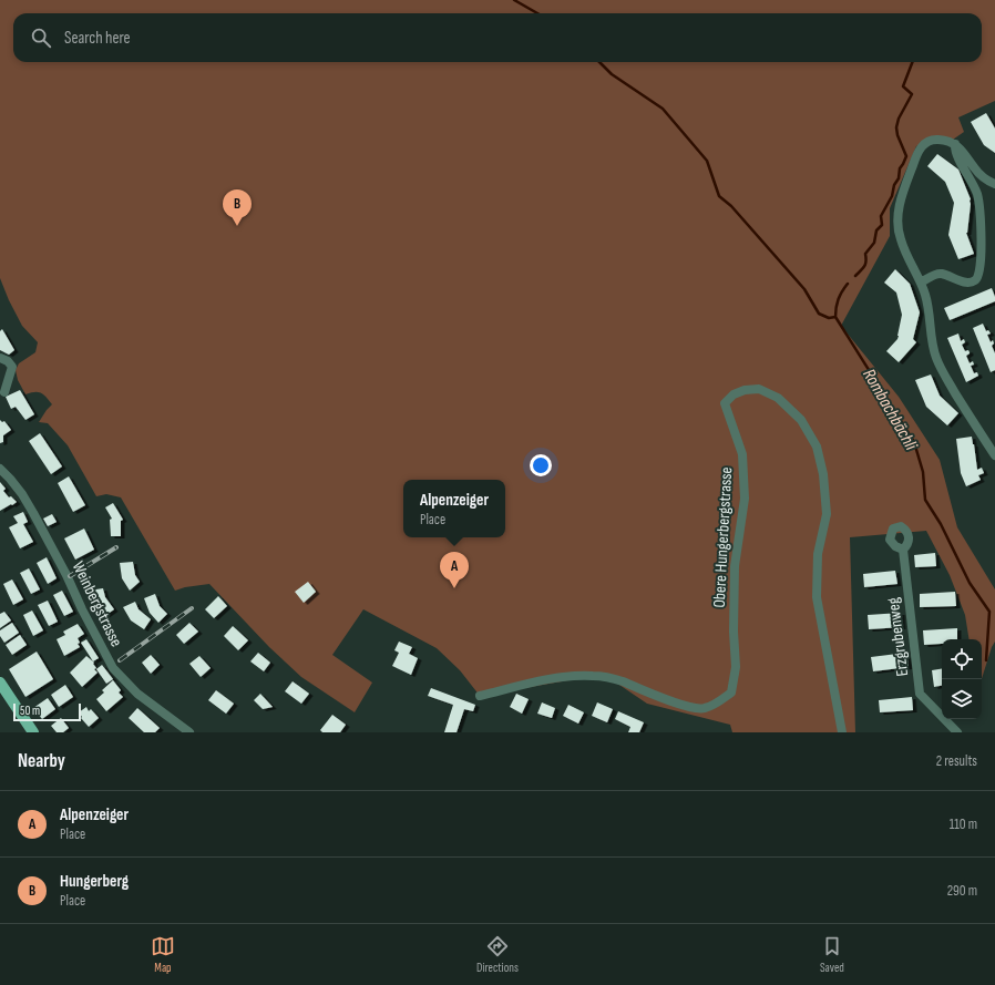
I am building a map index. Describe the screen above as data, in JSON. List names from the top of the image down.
{
  "streets": {
    "street": ["Obere Hungerbergstrasse", "Weinbergstrasse", "Erzgrubenweg"]
  },
  "water": ["Rombachbächli"],
  "scale_bar": "50 m",
  "page": {
    "search": "Search here",
    "pins": ["B", "A"],
    "popup": ["Alpenzeiger", "Place"],
    "scale": "50 m",
    "heading": ["Nearby", "2 results"],
    "list": [
      {
        "mark": "A",
        "name": "Alpenzeiger",
        "note": "Place",
        "value": "110 m"
      },
      {
        "mark": "B",
        "name": "Hungerberg",
        "note": "Place",
        "value": "290 m"
      }
    ],
    "nav": ["Map", "Directions", "Saved"]
  }
}
